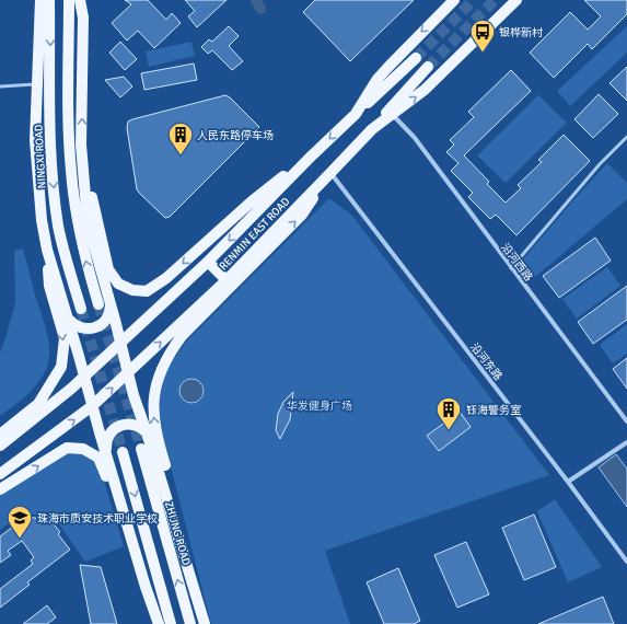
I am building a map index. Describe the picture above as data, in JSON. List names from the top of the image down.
{
  "streets": {
    "main road": ["NINGXI ROAD", "RENMIN EAST ROAD", "ZHIJNG ROAD"],
    "street": ["沿河西路", "沿河东路"]
  },
  "crossings": [
    ["RENMIN EAST ROAD", "沿河西路"],
    ["RENMIN EAST ROAD", "沿河东路"]
  ],
  "parks": ["华发健身广场"],
  "places": {
    "bus stop": ["银桦新村"],
    "building": ["人民东路停车场", "钰海警务室"],
    "school or university": ["珠海市质安技术职业学校"]
  }
}
